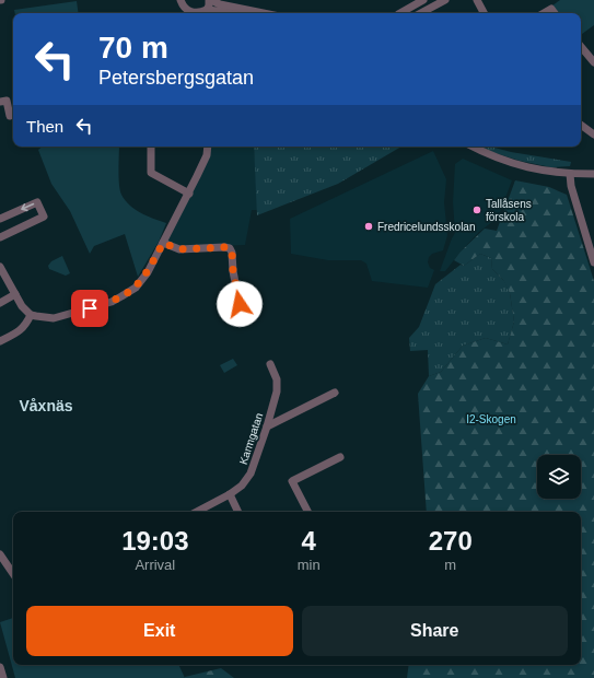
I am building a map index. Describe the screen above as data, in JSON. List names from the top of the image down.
{
  "streets": {
    "street": ["Karmgatan"]
  },
  "districts": ["Våxnäs"],
  "parks": ["I2-Skogen"],
  "places": ["Tallåsens förskola", "Fredricelundsskolan"],
  "page": {
    "turn": ["70 m", "Petersbergsgatan"],
    "then": "Then",
    "eta": [
      "19:03",
      "Arrival",
      "4",
      "min",
      "270",
      "m"
    ],
    "buttons": ["Exit", "Share"]
  }
}
